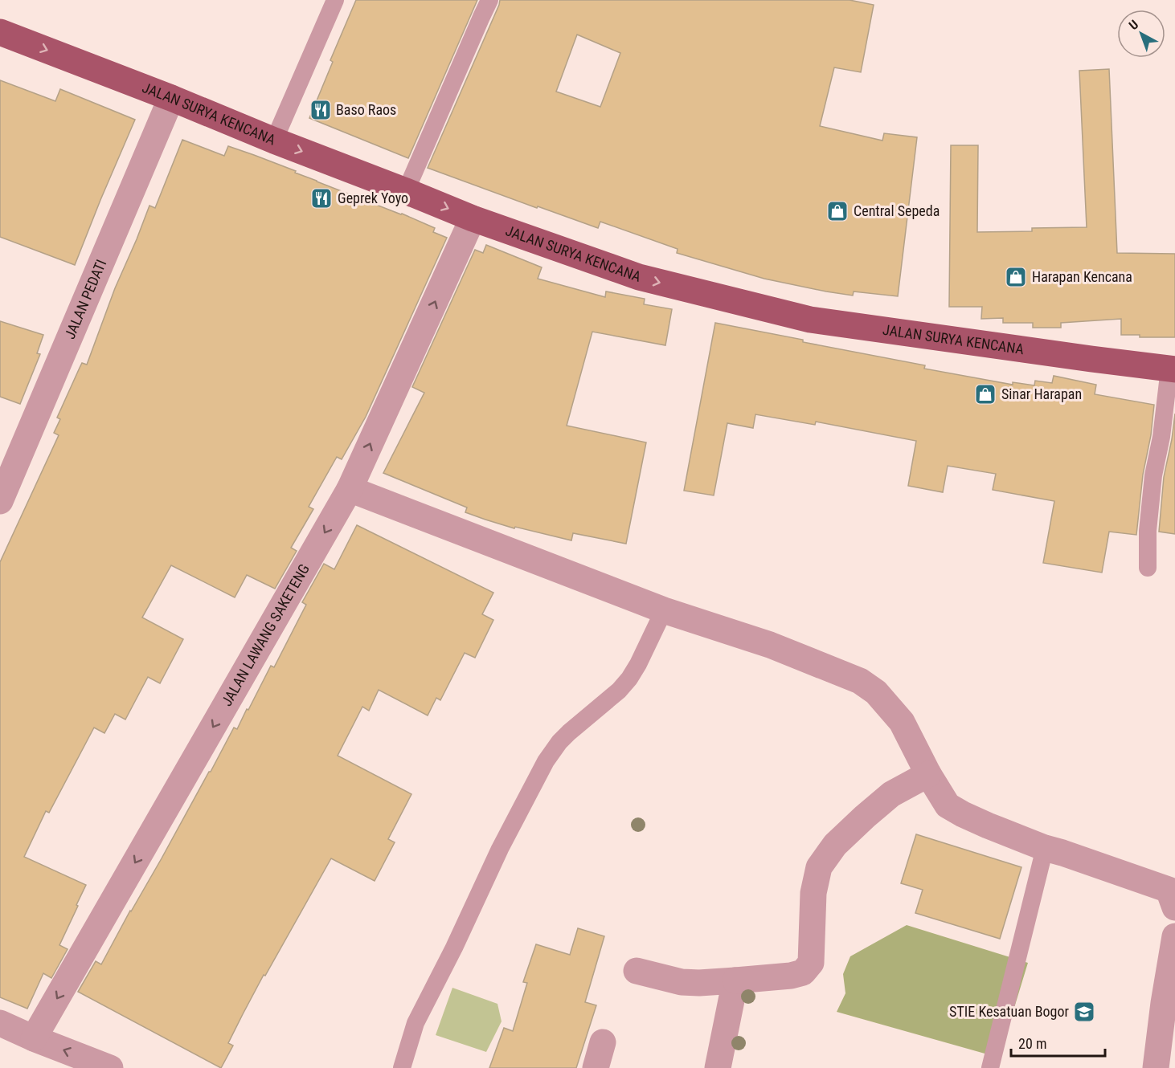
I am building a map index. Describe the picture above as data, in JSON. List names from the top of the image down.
{
  "streets": {
    "main road": ["JALAN SURYA KENCANA"],
    "street": ["JALAN PEDATI", "JALAN LAWANG SAKETENG"]
  },
  "crossings": [
    ["JALAN SURYA KENCANA", "JALAN PEDATI"],
    ["JALAN SURYA KENCANA", "JALAN LAWANG SAKETENG"]
  ],
  "one_way": ["JALAN SURYA KENCANA"],
  "places": {
    "restaurant": ["Baso Raos", "Geprek Yoyo"],
    "shop": ["Central Sepeda", "Harapan Kencana", "Sinar Harapan"],
    "school or university": ["STIE Kesatuan Bogor"]
  },
  "scale_bar": "20 m",
  "north": "top left"
}
